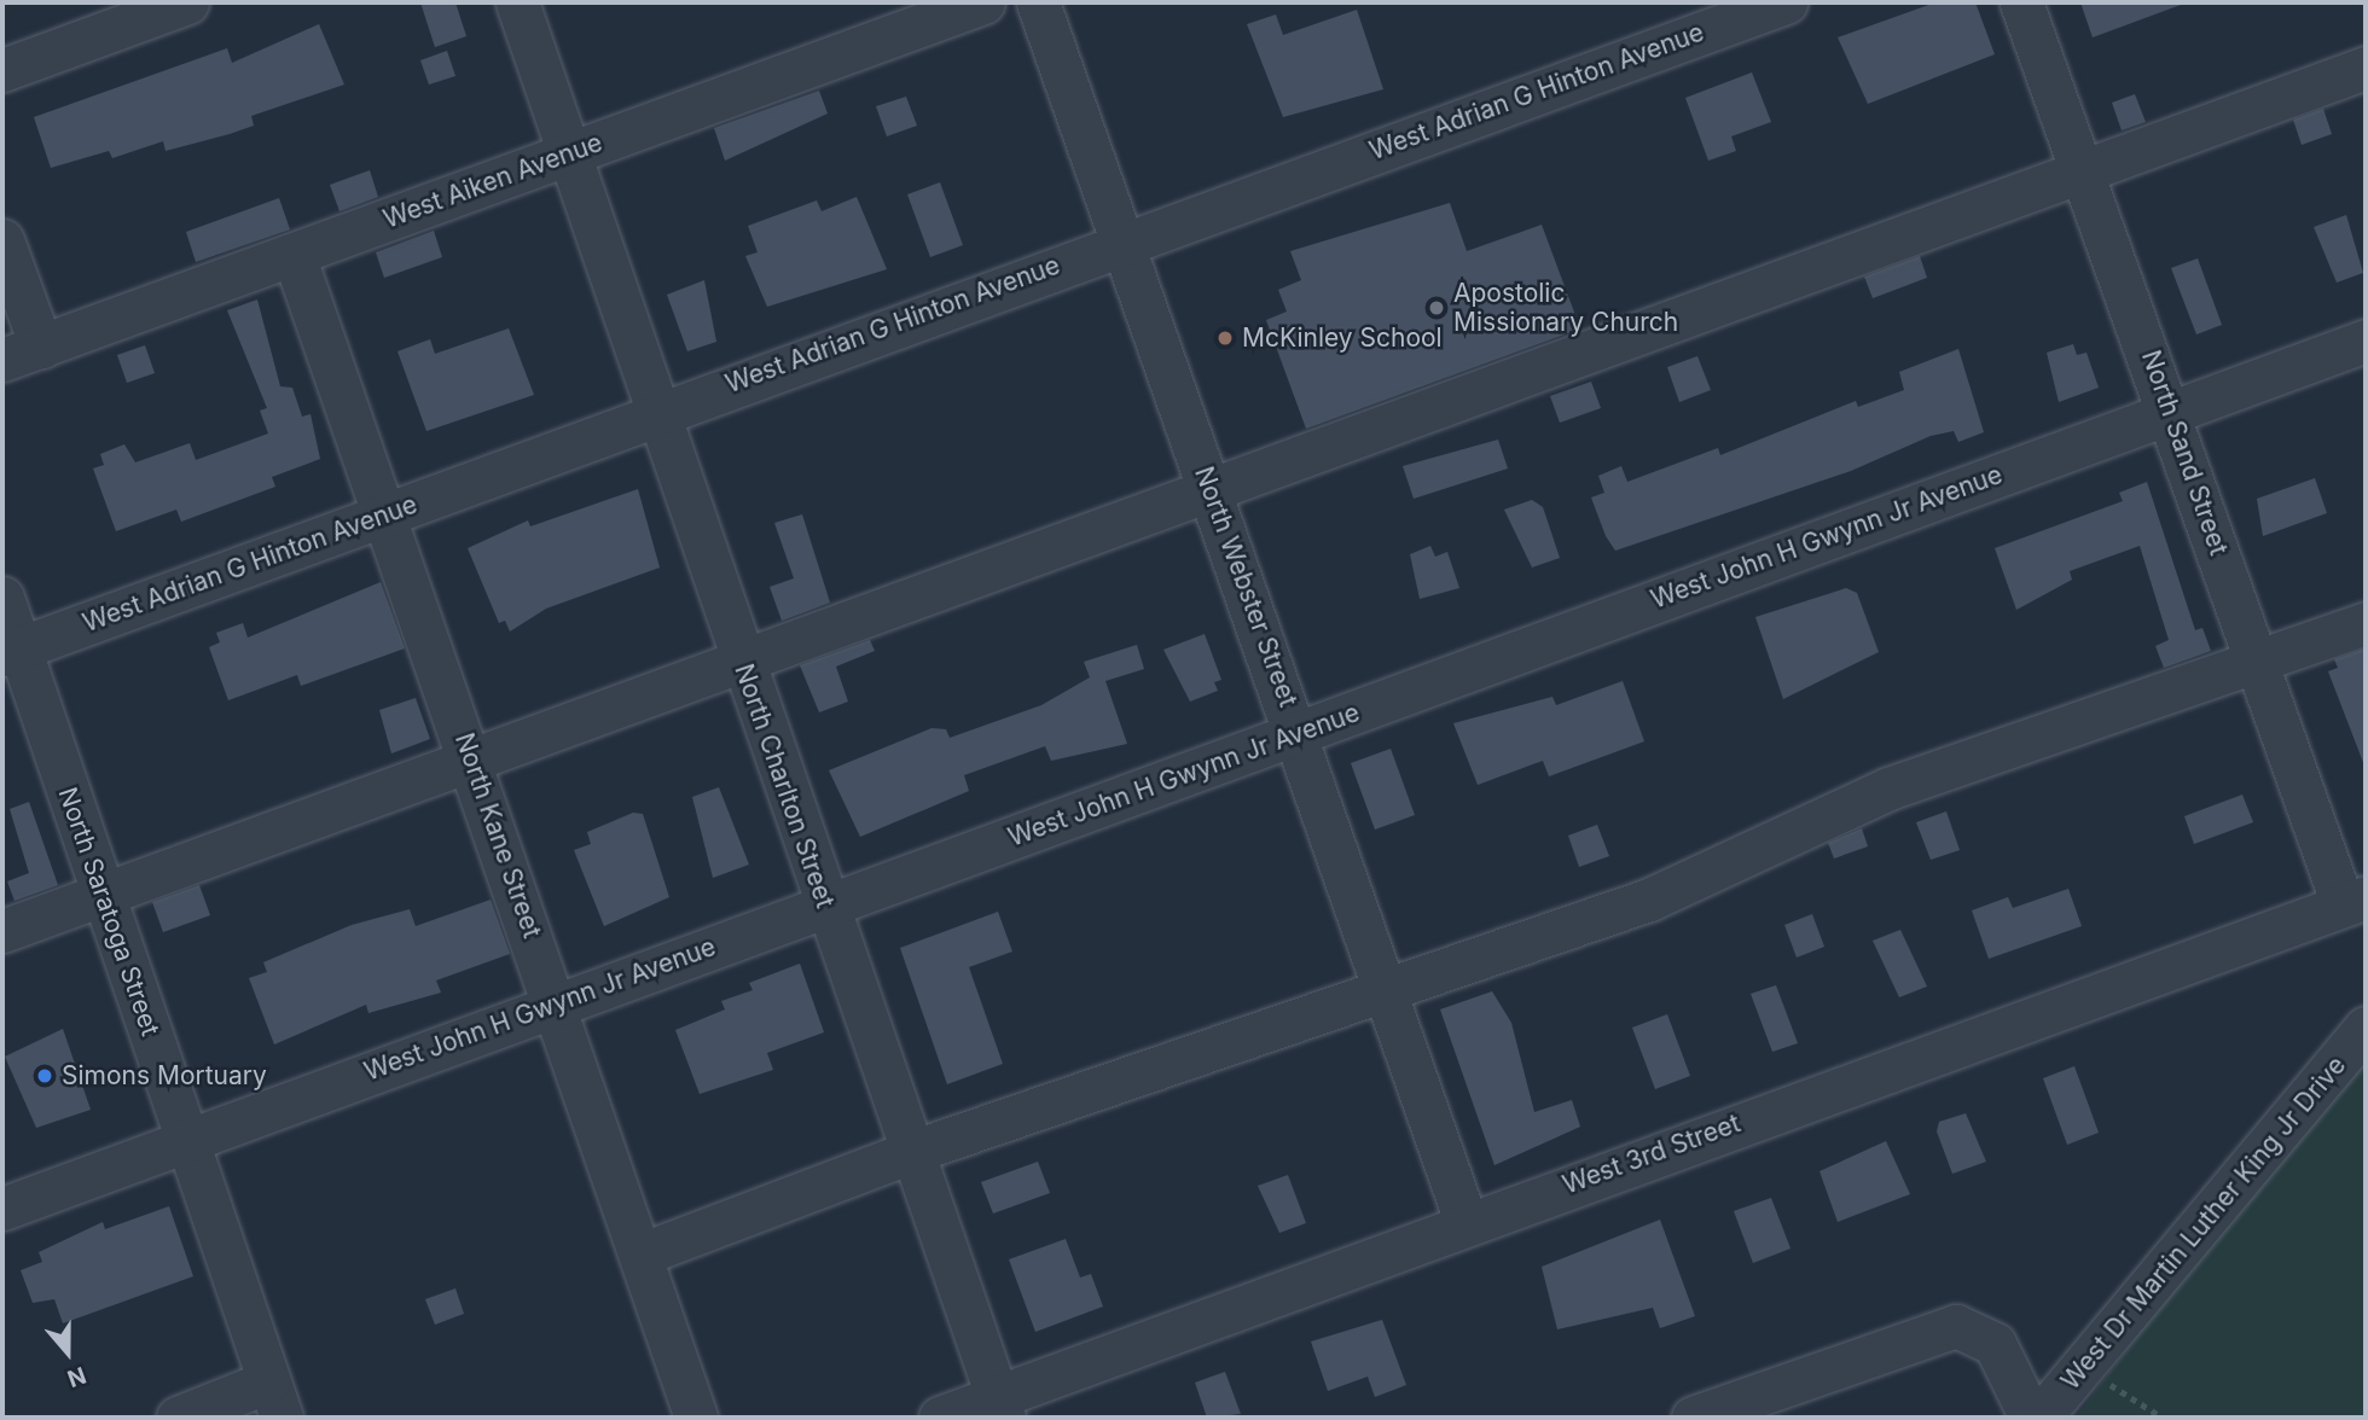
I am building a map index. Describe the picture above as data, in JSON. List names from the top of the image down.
{
  "streets": {
    "street": [
      "West Adrian G Hinton Avenue",
      "West Aiken Avenue",
      "North Sand Street",
      "West John H Gwynn Jr Avenue",
      "North Webster Street",
      "North Charlton Street",
      "North Kane Street",
      "North Saratoga Street",
      "West 3rd Street",
      "West Dr Martin Luther King Jr Drive"
    ]
  },
  "crossings": [
    ["West Adrian G Hinton Avenue", "North Webster Street"],
    ["West Adrian G Hinton Avenue", "North Charlton Street"],
    ["West Adrian G Hinton Avenue", "North Kane Street"],
    ["West Adrian G Hinton Avenue", "North Saratoga Street"],
    ["West Aiken Avenue", "North Charlton Street"],
    ["West Aiken Avenue", "North Kane Street"],
    ["North Sand Street", "West John H Gwynn Jr Avenue"],
    ["North Sand Street", "West 3rd Street"],
    ["West John H Gwynn Jr Avenue", "North Webster Street"],
    ["West John H Gwynn Jr Avenue", "North Charlton Street"],
    ["West John H Gwynn Jr Avenue", "North Kane Street"],
    ["West John H Gwynn Jr Avenue", "North Saratoga Street"],
    ["North Webster Street", "West 3rd Street"],
    ["North Charlton Street", "West 3rd Street"]
  ],
  "places": ["Apostolic Missionary Church", "McKinley School", "Simons Mortuary"],
  "north": "bottom"
}
